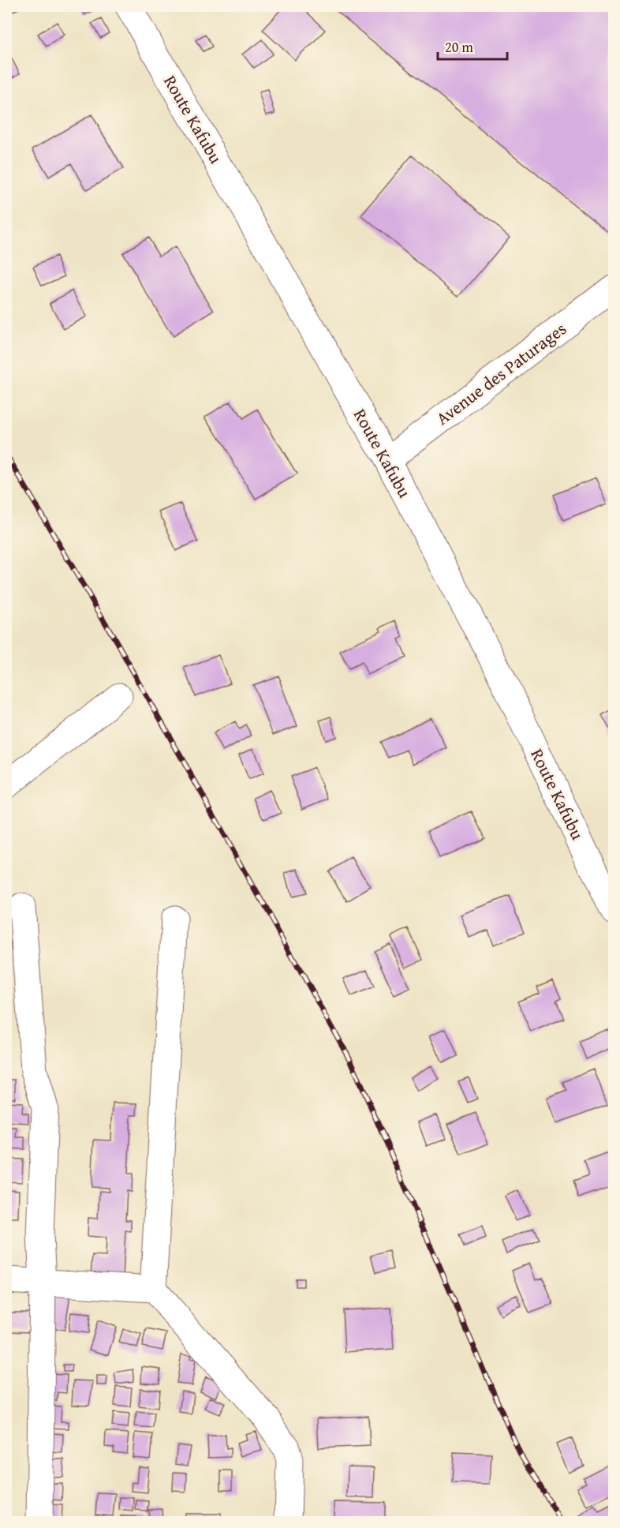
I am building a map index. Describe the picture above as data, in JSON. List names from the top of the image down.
{
  "streets": {
    "main road": ["Route Kafubu", "Avenue des Paturages"]
  },
  "crossings": [
    ["Route Kafubu", "Avenue des Paturages"]
  ],
  "scale_bar": "20 m"
}
